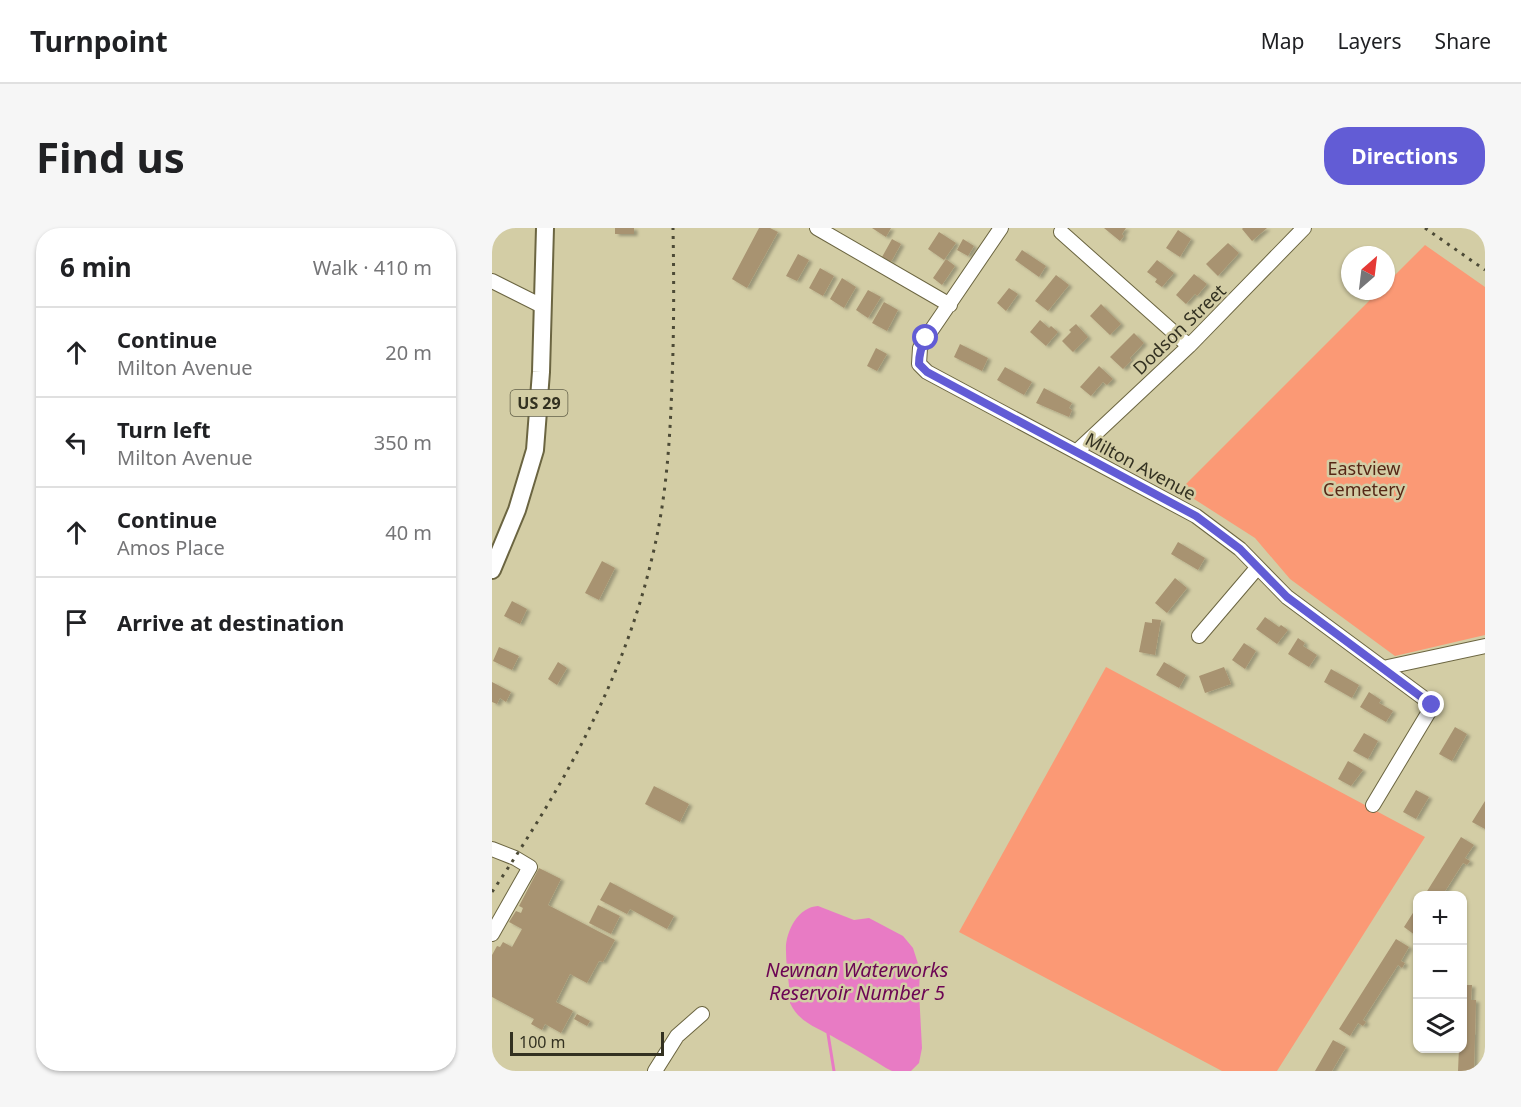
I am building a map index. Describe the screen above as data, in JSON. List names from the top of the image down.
{
  "streets": {
    "main road": ["US 29"],
    "street": ["Dodson Street", "Milton Avenue"]
  },
  "crossings": [
    ["Dodson Street", "Milton Avenue"]
  ],
  "water": ["Newnan Waterworks Reservoir Number 5"],
  "parks": ["Eastview Cemetery"],
  "scale_bar": "100 m",
  "north": "top right",
  "page": {
    "header": "Turnpoint",
    "nav": ["Map", "Layers", "Share"],
    "buttons": "Directions",
    "title": "Find us",
    "heading": ["6 min", "Walk · 410 m"],
    "list": [
      ["Continue", "Milton Avenue", "20 m"],
      ["Turn left", "Milton Avenue", "350 m"],
      ["Continue", "Amos Place", "40 m"],
      "Arrive at destination"
    ],
    "map_buttons": ["+", "−"],
    "scale": "100 m"
  }
}
